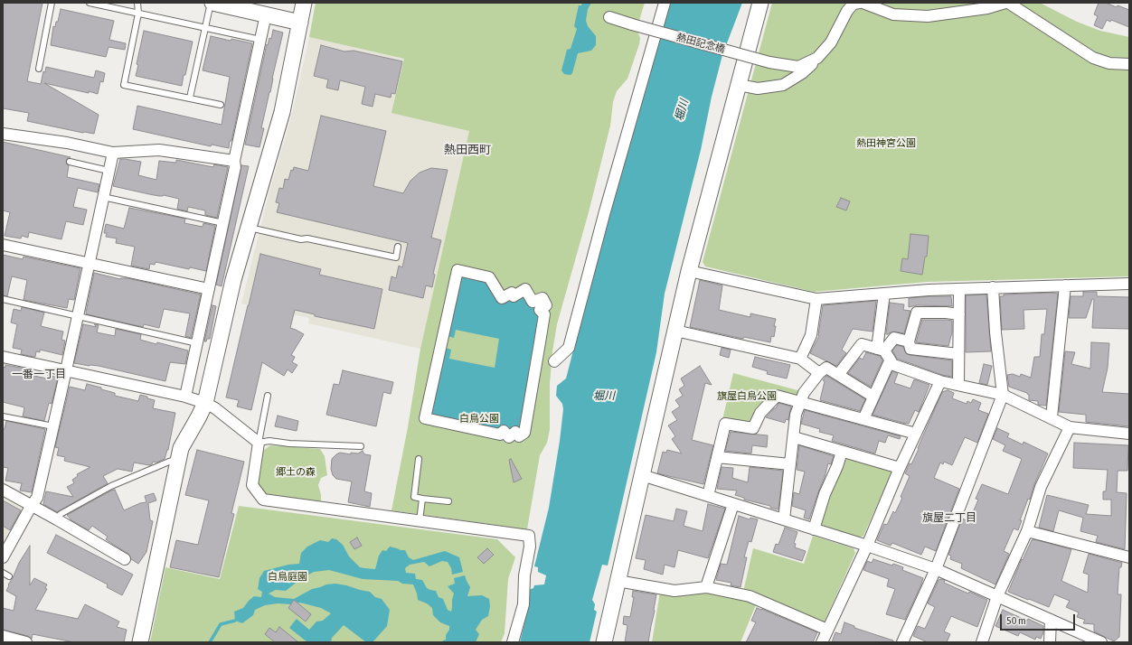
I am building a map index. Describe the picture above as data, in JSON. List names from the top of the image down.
{
  "streets": {
    "street": ["熱田記念橋"]
  },
  "districts": ["熱田西町", "一番一丁目", "旗屋二丁目"],
  "water": ["堀川"],
  "parks": [
    "熱田神宮公園",
    "旗屋白鳥公園",
    "白鳥公園",
    "郷土の森",
    "白鳥庭園"
  ],
  "scale_bar": "50 m"
}
